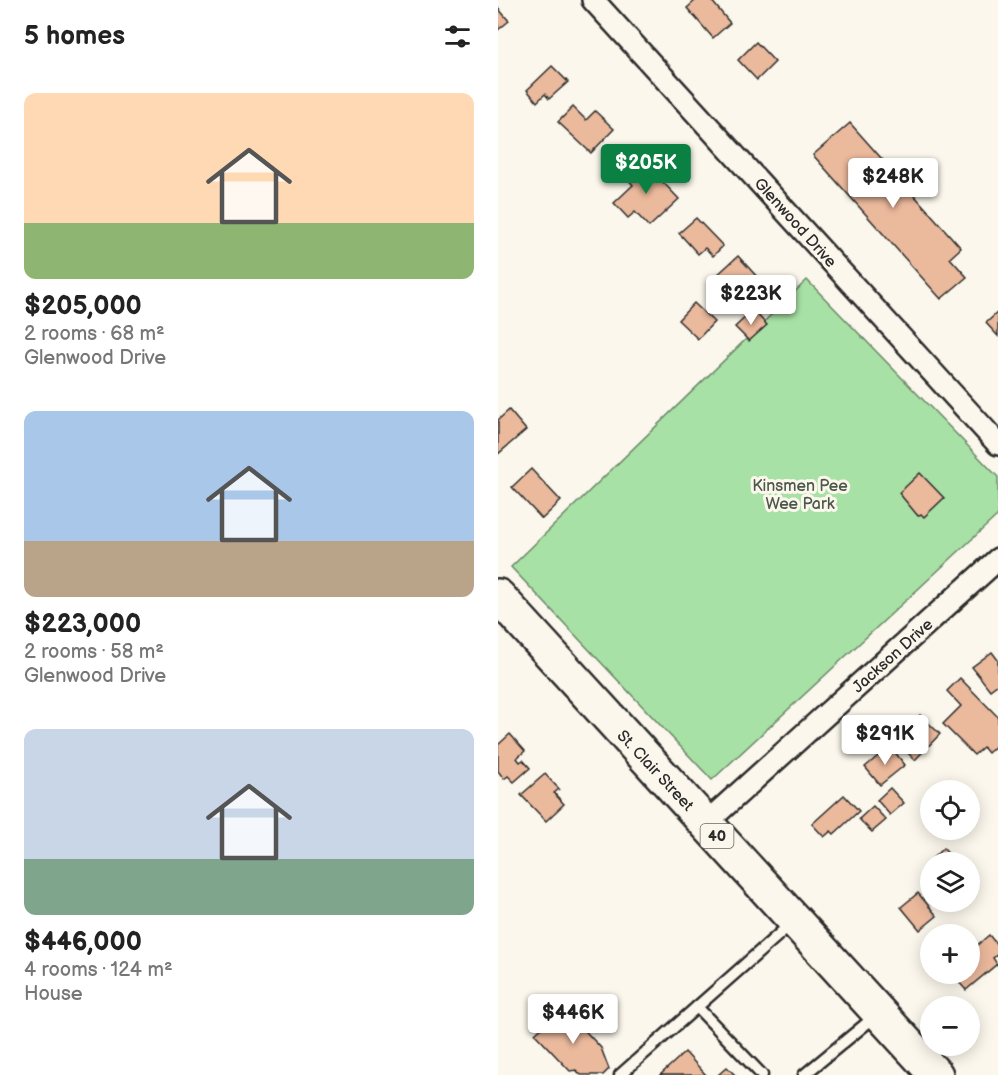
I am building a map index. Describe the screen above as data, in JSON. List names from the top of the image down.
{
  "streets": {
    "main road": ["St. Clair Street", "40"],
    "street": ["Glenwood Drive", "Jackson Drive"]
  },
  "crossings": [
    ["Jackson Drive", "St. Clair Street"]
  ],
  "parks": ["Kinsmen Pee Wee Park"],
  "page": {
    "heading": "5 homes",
    "list": [
      {
        "name": "$205,000",
        "note": "2 rooms · 68 m² · Glenwood Drive"
      },
      {
        "name": "$223,000",
        "note": "2 rooms · 58 m² · Glenwood Drive"
      },
      {
        "name": "$446,000",
        "note": "4 rooms · 124 m² · House"
      }
    ],
    "price": [
      "$205K",
      "$248K",
      "$223K",
      "$291K",
      "$446K"
    ],
    "map_buttons": ["+", "−"]
  }
}
